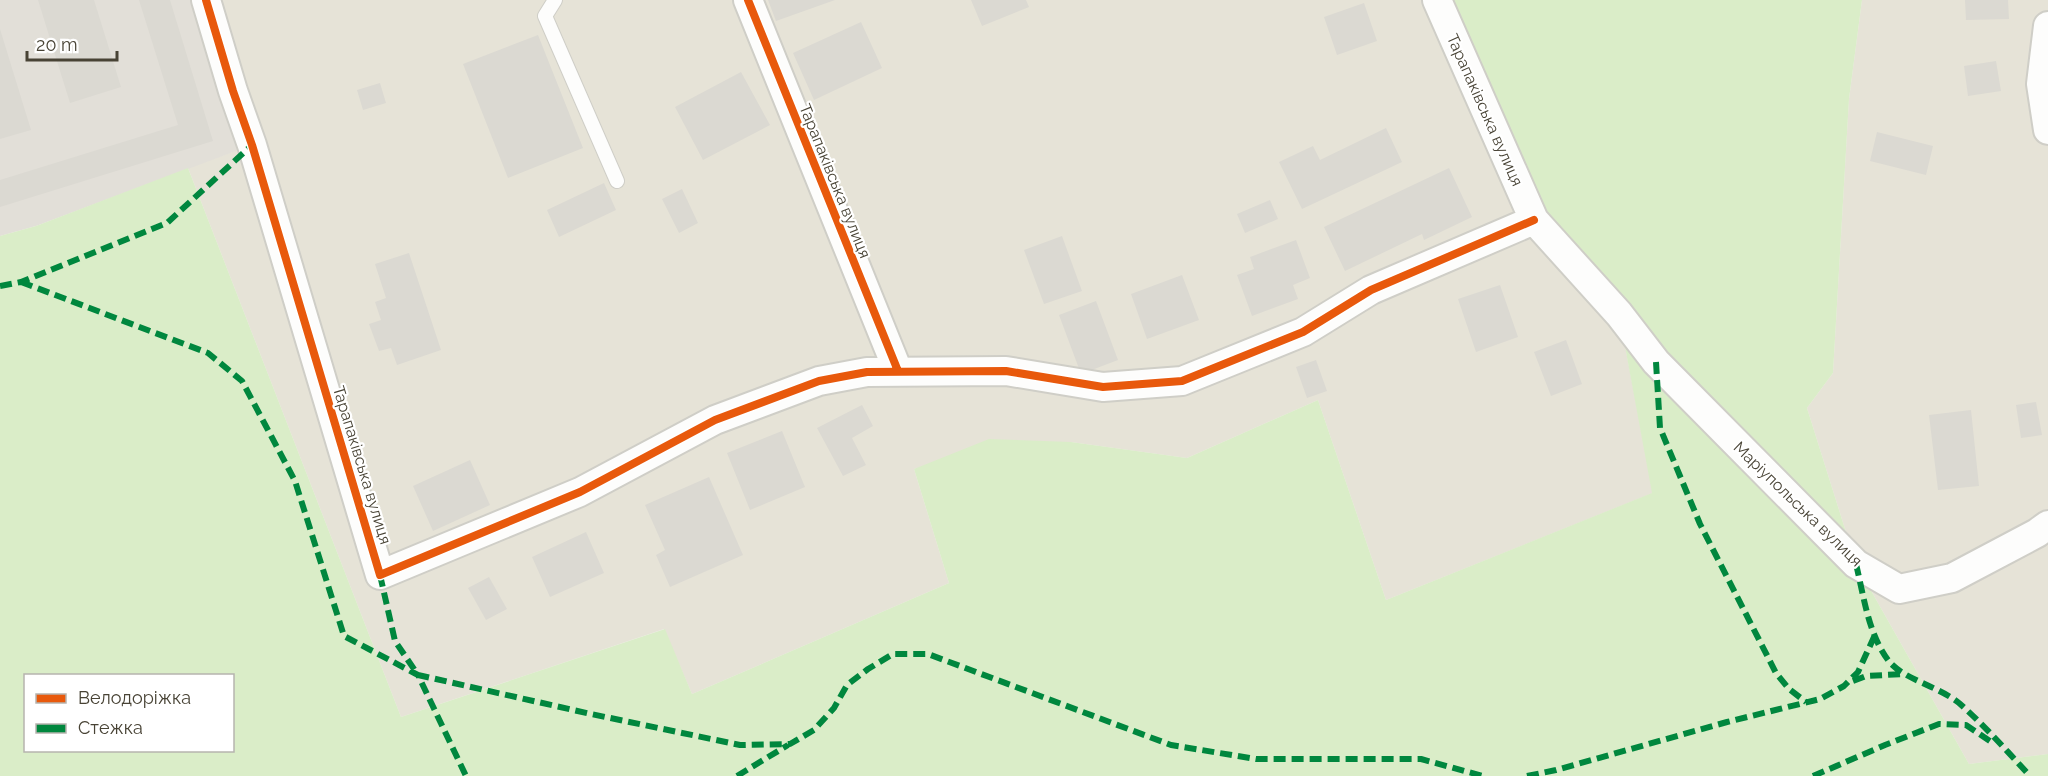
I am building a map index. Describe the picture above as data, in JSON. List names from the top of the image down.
{
  "streets": {
    "street": ["Тарапаківська вулиця", "Маріупольська вулиця"]
  },
  "crossings": [
    ["Тарапаківська вулиця", "Маріупольська вулиця"]
  ],
  "legend": ["Велодоріжка", "Стежка"],
  "scale_bar": "20 m"
}
